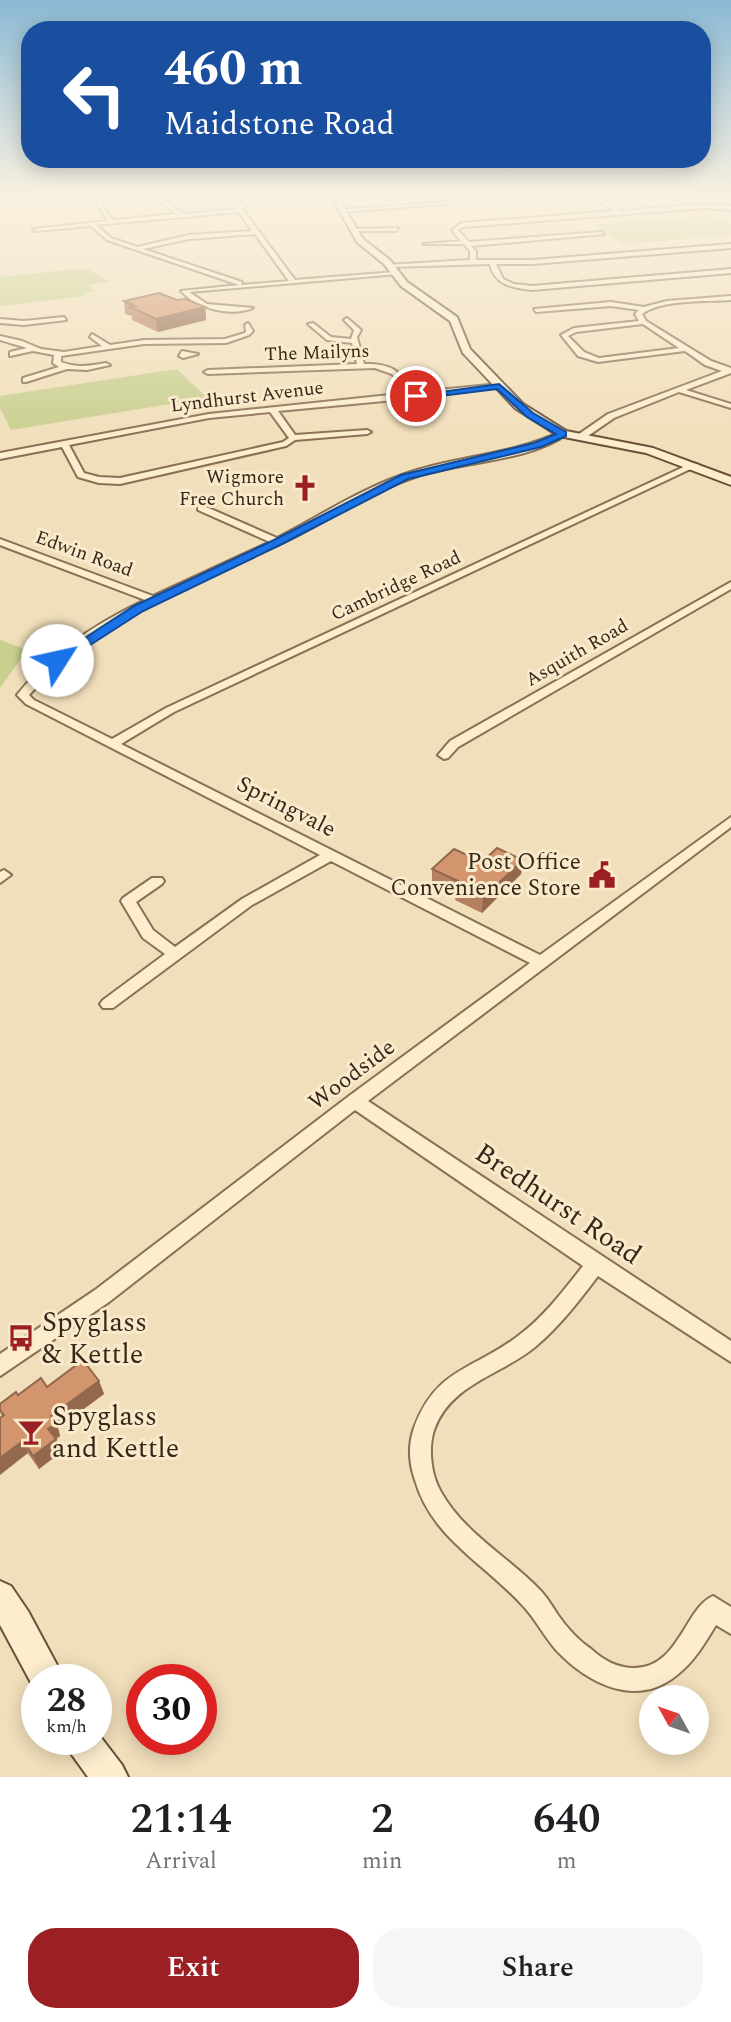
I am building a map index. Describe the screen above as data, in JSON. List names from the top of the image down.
{
  "streets": {
    "street": [
      "The Mailyns",
      "Lyndhurst Avenue",
      "Edwin Road",
      "Cambridge Road",
      "Asquith Road",
      "Springvale",
      "Woodside",
      "Bredhurst Road"
    ]
  },
  "crossings": [
    ["The Mailyns", "Lyndhurst Avenue"],
    ["Edwin Road", "Springvale"],
    ["Cambridge Road", "Springvale"],
    ["Springvale", "Woodside"],
    ["Woodside", "Bredhurst Road"]
  ],
  "places": {
    "church": ["Wigmore Free Church"],
    "public building": ["Post Office Convenience Store"],
    "bus stop": ["Spyglass & Kettle"],
    "bar": ["Spyglass and Kettle"]
  },
  "north": "top left",
  "page": {
    "turn": ["460 m", "Maidstone Road"],
    "speed": "28 km/h",
    "limit": "30",
    "eta": [
      "21:14",
      "Arrival",
      "2",
      "min",
      "640",
      "m"
    ],
    "buttons": ["Exit", "Share"]
  }
}
